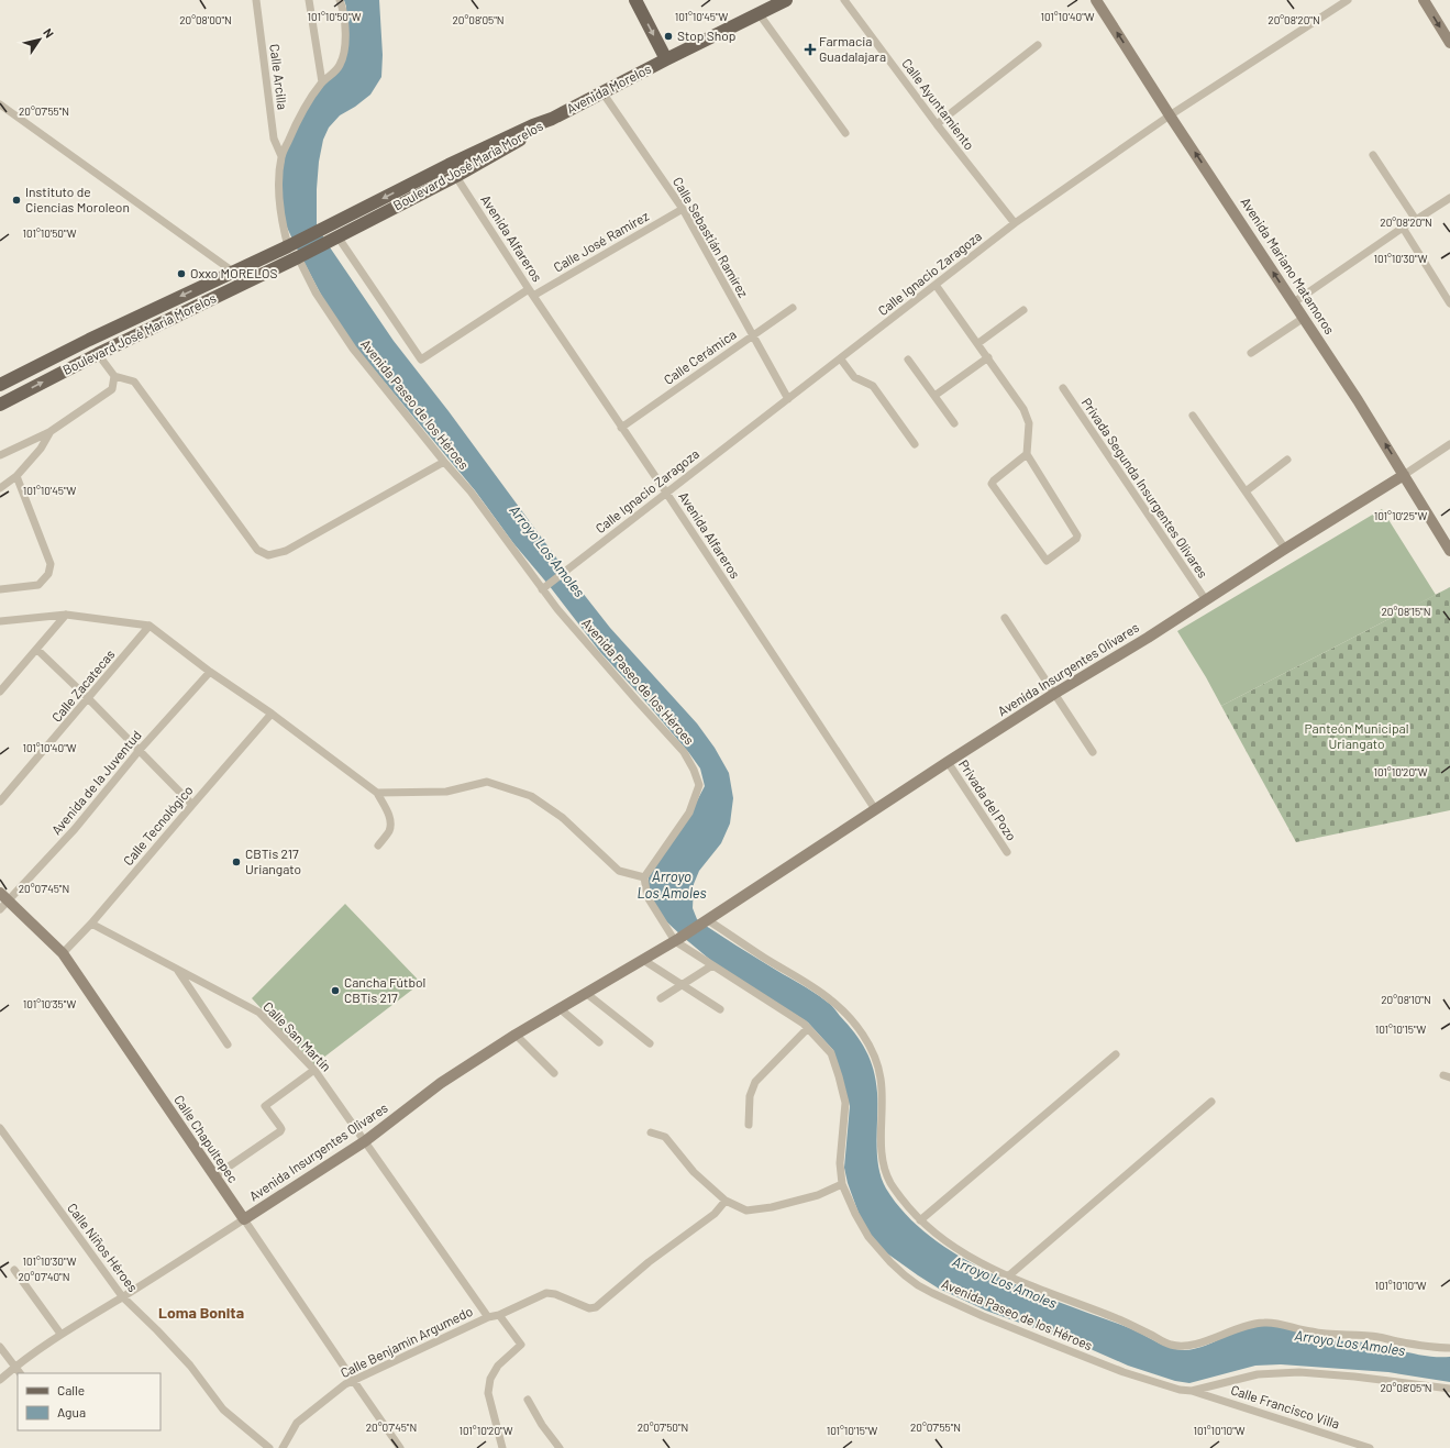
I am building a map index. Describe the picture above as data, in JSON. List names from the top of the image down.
{
  "streets": {
    "main road": ["Avenida Morelos", "Boulevard José María Morelos"],
    "street": [
      "Calle Arcilla",
      "Calle Ayuntamiento",
      "Calle Sebastián Ramírez",
      "Avenida Alfareros",
      "Calle José Ramírez",
      "Avenida Mariano Matamoros",
      "Calle Ignacio Zaragoza",
      "Calle Cerámica",
      "Avenida Paseo de los Héroes",
      "Privada Segunda Insurgentes Olivares",
      "Avenida Insurgentes Olivares",
      "Calle Zacatecas",
      "Avenida de la Juventud",
      "Privada del Pozo",
      "Calle Tecnológico",
      "Calle San Martín",
      "Calle Chapultepec",
      "Calle Niños Héroes",
      "Calle Benjamín Argumedo",
      "Calle Francisco Villa"
    ]
  },
  "crossings": [
    ["Avenida Morelos", "Boulevard José María Morelos"],
    ["Avenida Morelos", "Calle Sebastián Ramírez"],
    ["Calle Ayuntamiento", "Calle Ignacio Zaragoza"],
    ["Boulevard José María Morelos", "Avenida Alfareros"],
    ["Boulevard José María Morelos", "Calle José Ramírez"],
    ["Boulevard José María Morelos", "Avenida Paseo de los Héroes"],
    ["Calle Sebastián Ramírez", "Calle José Ramírez"],
    ["Calle Sebastián Ramírez", "Calle Ignacio Zaragoza"],
    ["Calle Sebastián Ramírez", "Calle Cerámica"],
    ["Avenida Alfareros", "Calle José Ramírez"],
    ["Avenida Alfareros", "Calle Ignacio Zaragoza"],
    ["Avenida Alfareros", "Calle Cerámica"],
    ["Avenida Alfareros", "Avenida Insurgentes Olivares"],
    ["Avenida Mariano Matamoros", "Calle Ignacio Zaragoza"],
    ["Avenida Mariano Matamoros", "Avenida Insurgentes Olivares"],
    ["Calle Ignacio Zaragoza", "Avenida Paseo de los Héroes"],
    ["Avenida Paseo de los Héroes", "Avenida Insurgentes Olivares"],
    ["Avenida Paseo de los Héroes", "Calle Francisco Villa"],
    ["Privada Segunda Insurgentes Olivares", "Avenida Insurgentes Olivares"],
    ["Avenida Insurgentes Olivares", "Privada del Pozo"],
    ["Avenida Insurgentes Olivares", "Calle San Martín"],
    ["Avenida Insurgentes Olivares", "Calle Chapultepec"],
    ["Avenida Insurgentes Olivares", "Calle Niños Héroes"],
    ["Avenida de la Juventud", "Calle Chapultepec"],
    ["Calle Tecnológico", "Calle San Martín"],
    ["Calle Tecnológico", "Calle Chapultepec"],
    ["Calle San Martín", "Calle Benjamín Argumedo"],
    ["Calle Chapultepec", "Calle Benjamín Argumedo"]
  ],
  "one_way": ["Avenida Mariano Matamoros"],
  "districts": ["Loma Bonita"],
  "water": ["Arroyo Los Amoles"],
  "parks": ["Panteón Municipal Uriangato"],
  "places": {
    "other": [
      "Stop Shop",
      "Instituto de Ciencias Moroleon",
      "Oxxo MORELOS",
      "CBTis 217 Uriangato",
      "Cancha Fútbol CBTis 217"
    ],
    "health": ["Farmacia Guadalajara"]
  },
  "legend": ["Calle", "Agua"],
  "north": "top right",
  "coordinates": [
    "101°10'50\"W",
    "101°10'45\"W",
    "101°10'40\"W",
    "20°08'00\"N",
    "20°08'05\"N",
    "20°08'20\"N",
    "20°07'55\"N",
    "101°10'30\"W",
    "101°10'25\"W",
    "20°08'15\"N",
    "101°10'20\"W",
    "20°07'45\"N",
    "20°08'10\"N",
    "101°10'35\"W",
    "101°10'15\"W",
    "20°07'40\"N",
    "101°10'10\"W",
    "20°07'50\"N"
  ]
}
